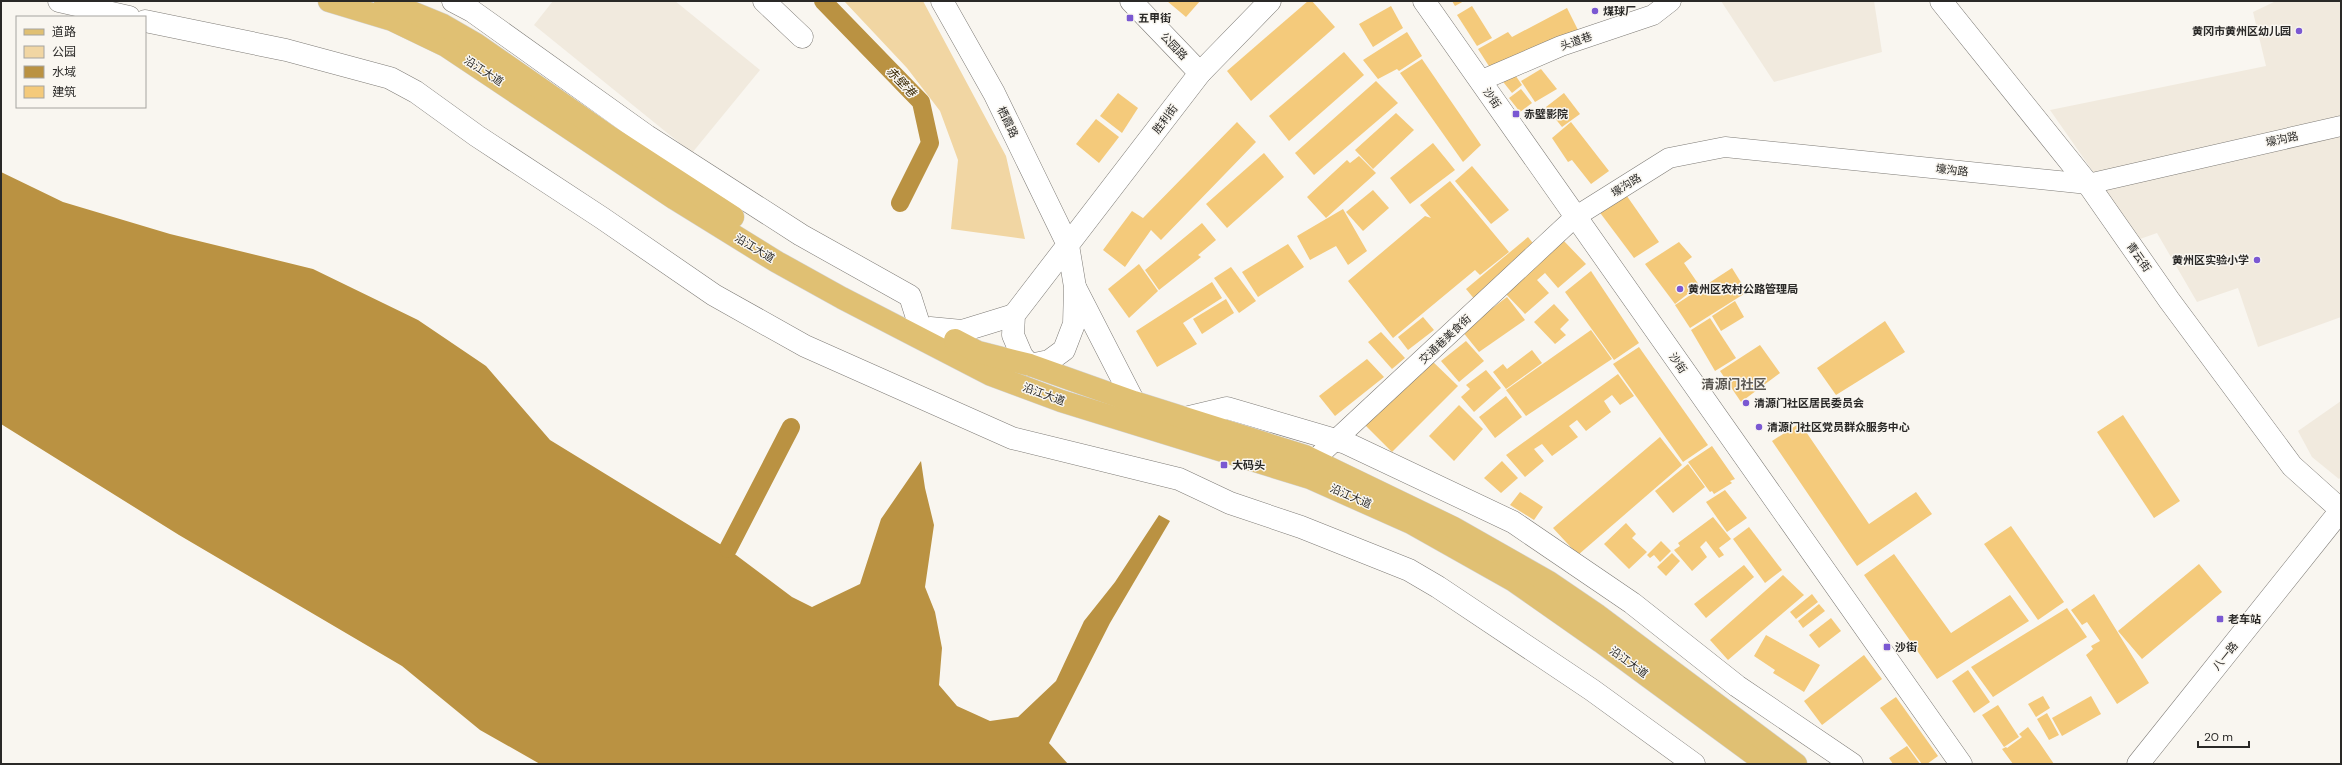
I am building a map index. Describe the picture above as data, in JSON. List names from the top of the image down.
{
  "streets": {
    "main road": ["沿江大道"],
    "street": [
      "头道巷",
      "公园路",
      "沙街",
      "胜利街",
      "栖霞路",
      "壕沟路",
      "青云街",
      "交通巷美食街",
      "八一路"
    ]
  },
  "crossings": [
    ["头道巷", "沙街"],
    ["公园路", "胜利街"],
    ["沿江大道", "交通巷美食街"],
    ["沙街", "壕沟路"],
    ["沙街", "交通巷美食街"],
    ["胜利街", "栖霞路"],
    ["壕沟路", "青云街"],
    ["壕沟路", "交通巷美食街"],
    ["青云街", "八一路"]
  ],
  "districts": ["清源门社区"],
  "water": ["赤壁港"],
  "places": {
    "other": [
      "煤球厂",
      "黄冈市黄州区幼儿园",
      "黄州区实验小学",
      "黄州区农村公路管理局",
      "清源门社区居民委员会",
      "清源门社区党员群众服务中心"
    ],
    "transit": [
      "五甲街",
      "赤壁影院",
      "大码头",
      "老车站",
      "沙街"
    ]
  },
  "legend": [
    "道路",
    "公园",
    "水域",
    "建筑"
  ],
  "scale_bar": "20 m"
}
